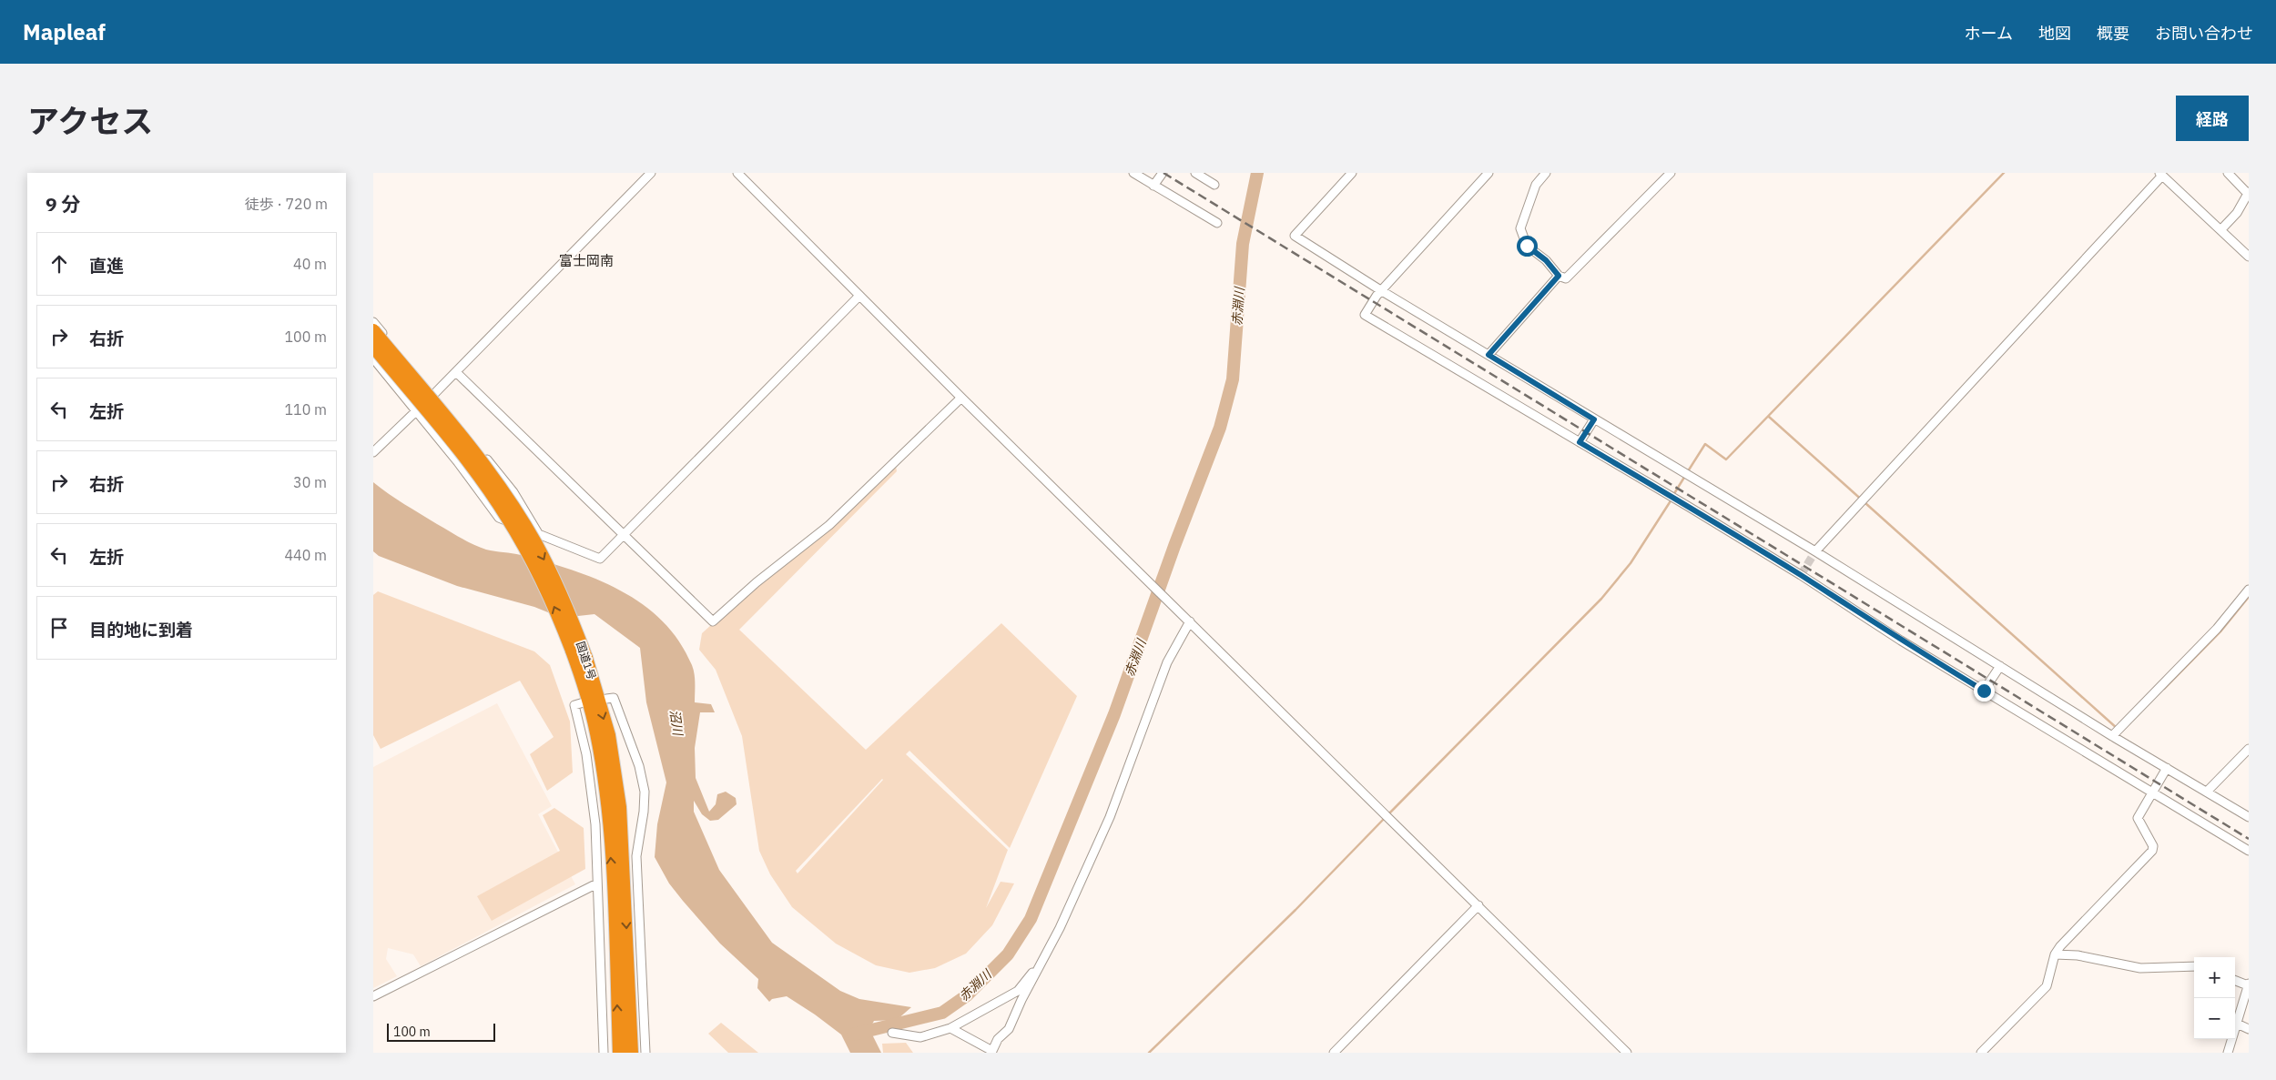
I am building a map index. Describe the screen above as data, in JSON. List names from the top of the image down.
{
  "streets": {
    "highway": ["国道1号"]
  },
  "districts": ["富士岡南"],
  "water": ["赤淵川", "沼川"],
  "scale_bar": "100 m",
  "page": {
    "header": "Mapleaf",
    "nav": [
      "ホーム",
      "地図",
      "概要",
      "お問い合わせ"
    ],
    "title": "アクセス",
    "buttons": "経路",
    "heading": ["9 分", "徒歩 · 720 m"],
    "list": [
      ["直進", "40 m"],
      ["右折", "100 m"],
      ["左折", "110 m"],
      ["右折", "30 m"],
      ["左折", "440 m"],
      "目的地に到着"
    ],
    "map_buttons": ["+", "−"],
    "scale": "100 m"
  }
}
